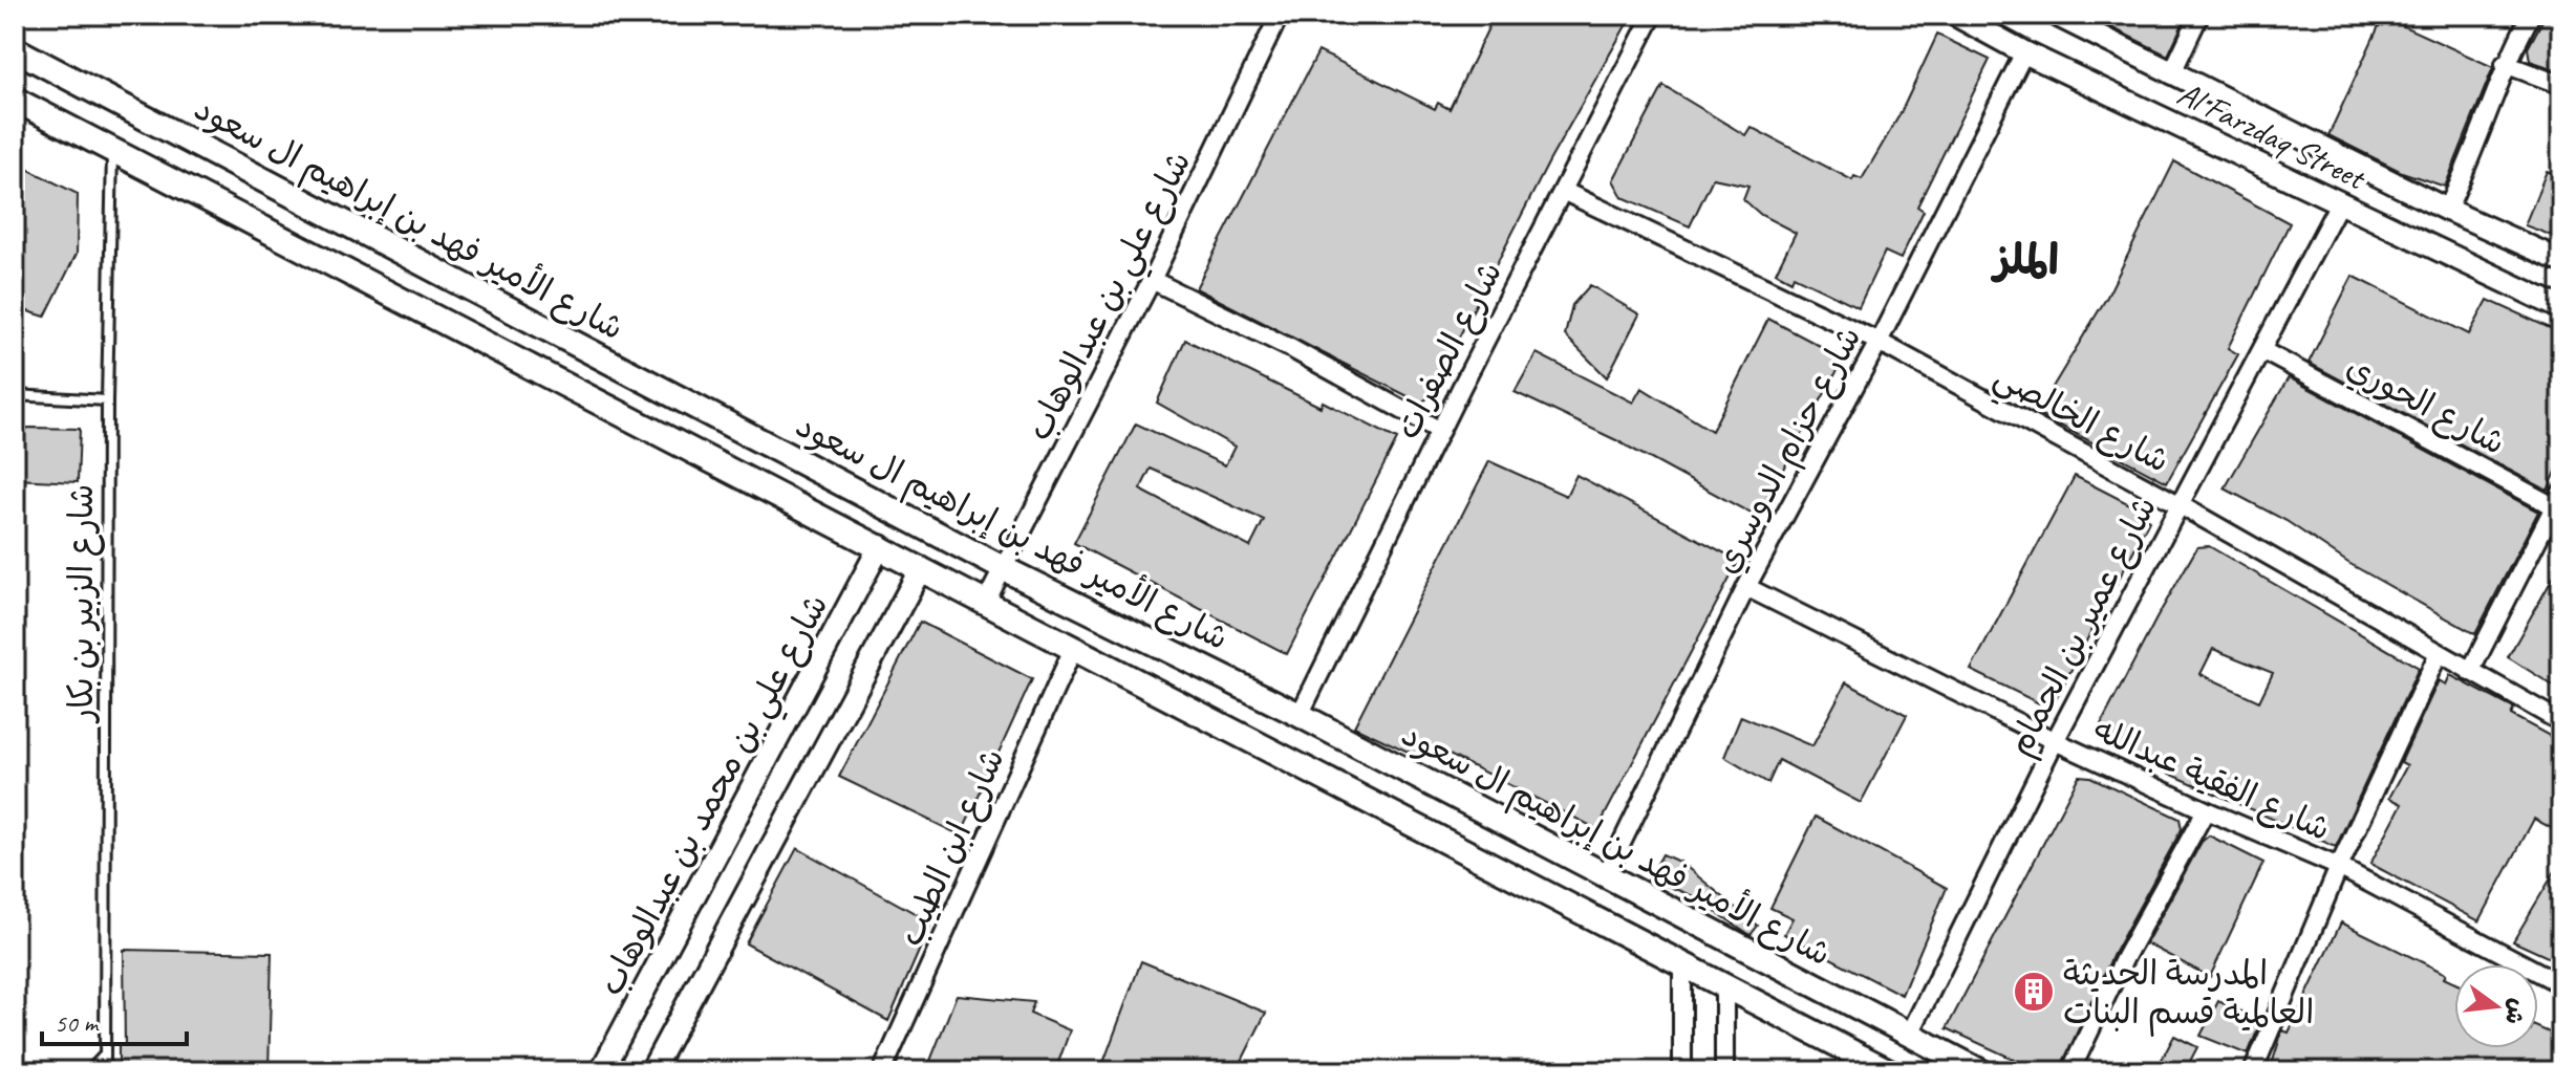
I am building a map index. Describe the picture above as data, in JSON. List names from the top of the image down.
{
  "streets": {
    "main road": ["شارع الأمير فهد بن إبراهيم ال سعود"],
    "street": [
      "Al Farzdaq Street",
      "شارع علي بن عبدالوهاب",
      "شارع الصفرات",
      "شارع الحوري",
      "شارع الخالصي",
      "شارع حزام الدوسري",
      "شارع عمير بن الحمام",
      "شارع الفقية عبدالله",
      "شارع علي بن محمد بن عبدالوهاب",
      "شارع ابن الطيب"
    ],
    "lane": ["شارع الزبير بن بكار"]
  },
  "crossings": [
    ["Al Farzdaq Street", "شارع حزام الدوسري"],
    ["Al Farzdaq Street", "شارع عمير بن الحمام"],
    ["شارع الأمير فهد بن إبراهيم ال سعود", "شارع علي بن عبدالوهاب"],
    ["شارع الأمير فهد بن إبراهيم ال سعود", "شارع الصفرات"],
    ["شارع الأمير فهد بن إبراهيم ال سعود", "شارع حزام الدوسري"],
    ["شارع الأمير فهد بن إبراهيم ال سعود", "شارع عمير بن الحمام"],
    ["شارع الصفرات", "شارع الخالصي"],
    ["شارع الحوري", "شارع عمير بن الحمام"],
    ["شارع الخالصي", "شارع حزام الدوسري"],
    ["شارع الخالصي", "شارع عمير بن الحمام"],
    ["شارع حزام الدوسري", "شارع الفقية عبدالله"],
    ["شارع عمير بن الحمام", "شارع الفقية عبدالله"]
  ],
  "districts": ["الملز"],
  "places": {
    "building": ["المدرسة الحديثة العالمية قسم البنات"]
  },
  "scale_bar": "50 m",
  "north": "right"
}
